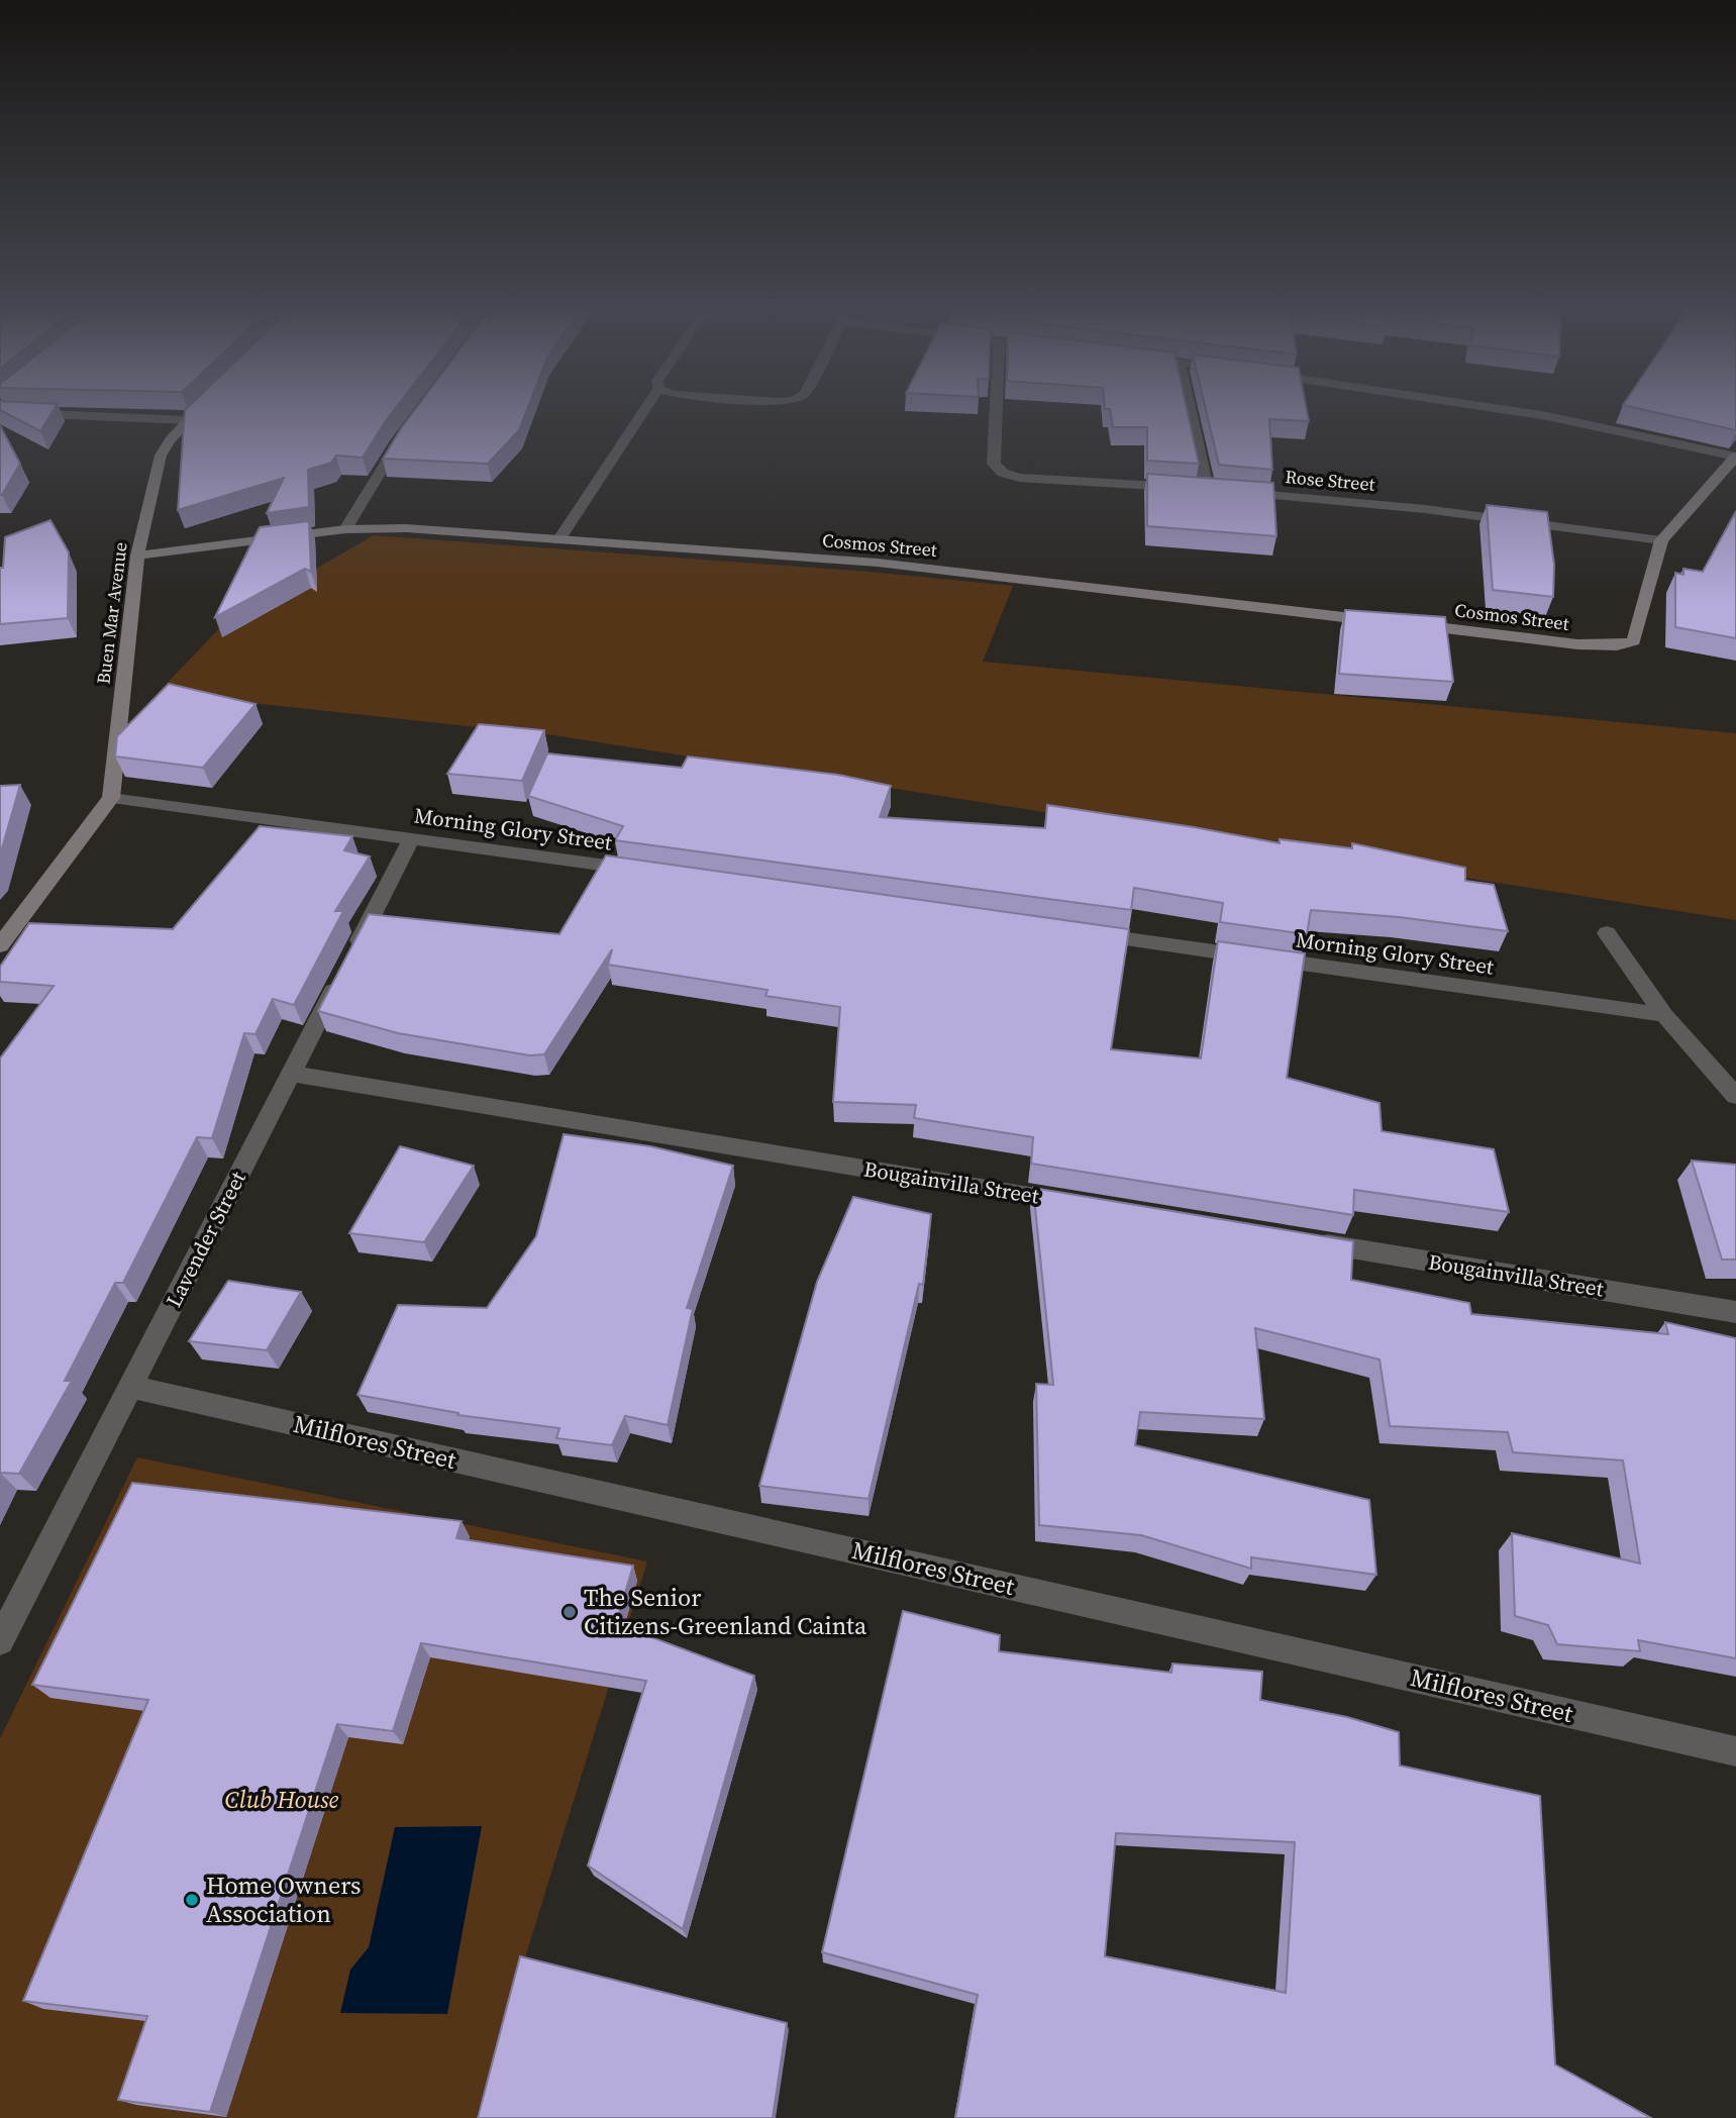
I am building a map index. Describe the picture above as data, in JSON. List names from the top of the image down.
{
  "streets": {
    "street": [
      "Rose Street",
      "Cosmos Street",
      "Buen Mar Avenue",
      "Morning Glory Street",
      "Bougainvilla Street",
      "Lavender Street",
      "Milflores Street"
    ]
  },
  "crossings": [
    ["Rose Street", "Cosmos Street"],
    ["Cosmos Street", "Buen Mar Avenue"],
    ["Buen Mar Avenue", "Morning Glory Street"],
    ["Morning Glory Street", "Lavender Street"],
    ["Bougainvilla Street", "Lavender Street"],
    ["Lavender Street", "Milflores Street"]
  ],
  "parks": ["Club House"],
  "places": ["The Senior Citizens-Greenland Cainta", "Home Owners Association"]
}
